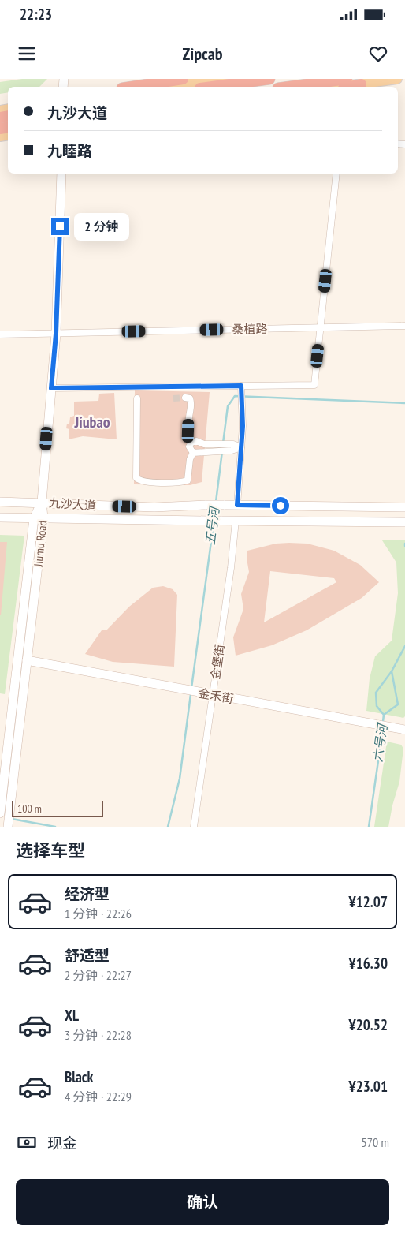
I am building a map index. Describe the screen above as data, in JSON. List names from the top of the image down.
{
  "streets": {
    "street": [
      "桑植路",
      "九沙大道",
      "Jiumu Road",
      "金堡街",
      "金禾街"
    ]
  },
  "crossings": [
    ["九沙大道", "Jiumu Road"],
    ["九沙大道", "金堡街"],
    ["Jiumu Road", "金禾街"],
    ["金堡街", "金禾街"]
  ],
  "districts": ["Jiubao"],
  "water": ["五号河", "六号河"],
  "scale_bar": "100 m",
  "page": {
    "status": "22:23",
    "header": "Zipcab",
    "banner": ["九沙大道", "九睦路"],
    "bubble": "2 分钟",
    "scale": "100 m",
    "heading": "选择车型",
    "list": [
      {
        "name": "经济型",
        "note": "1 分钟 · 22:26",
        "value": "¥12.07"
      },
      {
        "name": "舒适型",
        "note": "2 分钟 · 22:27",
        "value": "¥16.30"
      },
      {
        "name": "XL",
        "note": "3 分钟 · 22:28",
        "value": "¥20.52"
      },
      {
        "name": "Black",
        "note": "4 分钟 · 22:29",
        "value": "¥23.01"
      }
    ],
    "pay": ["现金", "570 m"],
    "buttons": "确认"
  }
}
